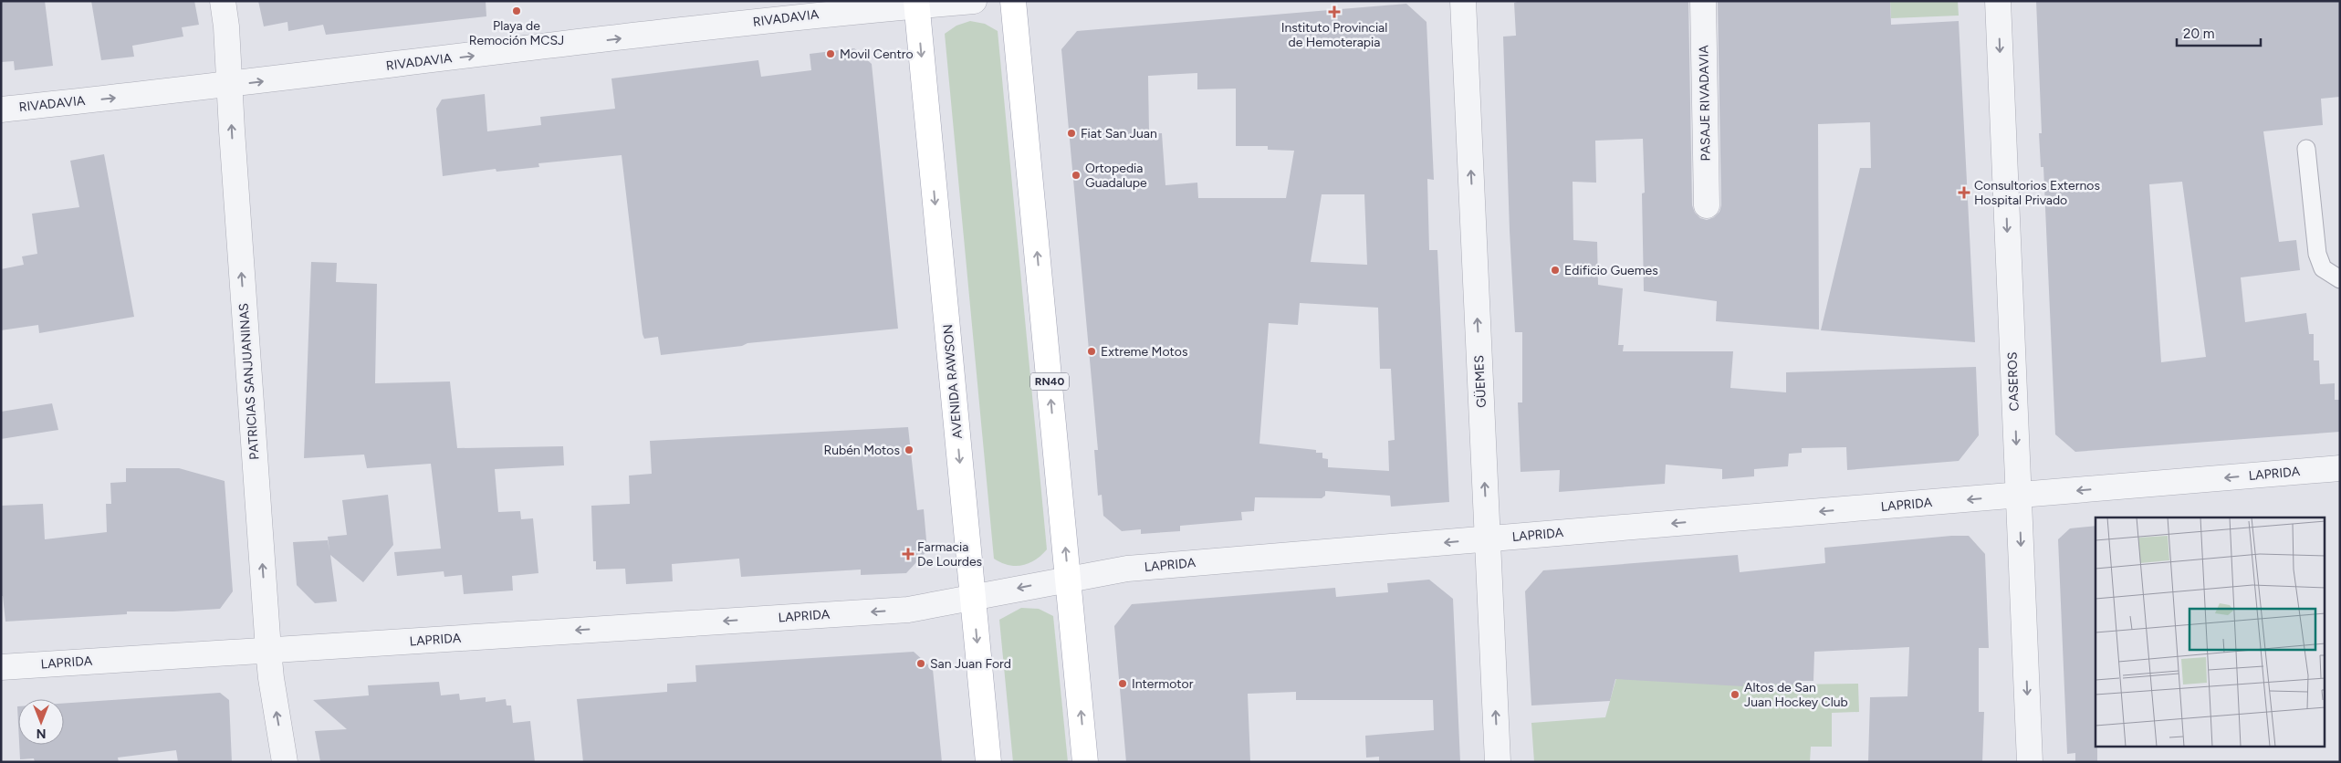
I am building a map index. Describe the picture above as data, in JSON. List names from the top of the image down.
{
  "streets": {
    "main road": ["AVENIDA RAWSON", "RN40"],
    "street": [
      "RIVADAVIA",
      "PASAJE RIVADAVIA",
      "PATRICIAS SANJUANINAS",
      "GÜEMES",
      "CASEROS",
      "LAPRIDA"
    ]
  },
  "crossings": [
    ["RIVADAVIA", "PATRICIAS SANJUANINAS"],
    ["RIVADAVIA", "AVENIDA RAWSON"],
    ["PATRICIAS SANJUANINAS", "LAPRIDA"],
    ["AVENIDA RAWSON", "LAPRIDA"],
    ["RN40", "LAPRIDA"],
    ["GÜEMES", "LAPRIDA"],
    ["CASEROS", "LAPRIDA"]
  ],
  "one_way": [
    "RIVADAVIA",
    "PATRICIAS SANJUANINAS",
    "GÜEMES",
    "CASEROS",
    "LAPRIDA"
  ],
  "places": {
    "other": [
      "Playa de Remoción MCSJ",
      "Movil Centro",
      "Fiat San Juan",
      "Ortopedia Guadalupe",
      "Edificio Guemes",
      "Extreme Motos",
      "Rubén Motos",
      "San Juan Ford",
      "Intermotor",
      "Altos de San Juan Hockey Club"
    ],
    "health": ["Instituto Provincial de Hemoterapia", "Consultorios Externos Hospital Privado", "Farmacia De Lourdes"]
  },
  "scale_bar": "20 m",
  "north": "bottom"
}
